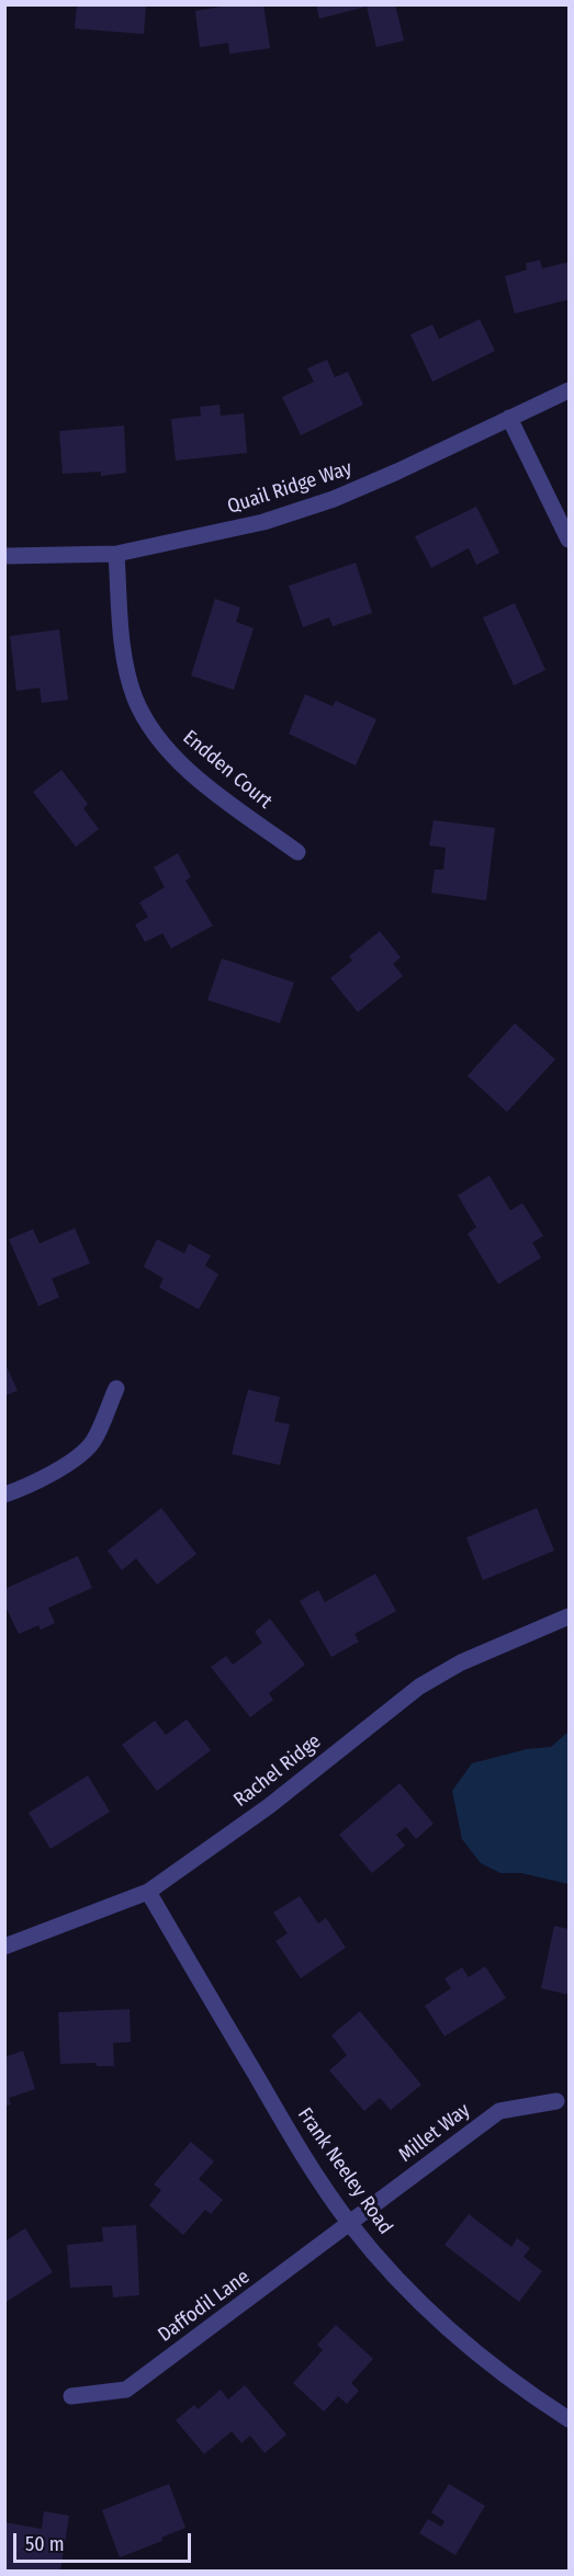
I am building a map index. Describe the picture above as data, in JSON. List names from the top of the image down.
{
  "streets": {
    "street": [
      "Quail Ridge Way",
      "Endden Court",
      "Rachel Ridge",
      "Millet Way",
      "Frank Neeley Road",
      "Daffodil Lane"
    ]
  },
  "crossings": [
    ["Quail Ridge Way", "Endden Court"],
    ["Rachel Ridge", "Frank Neeley Road"],
    ["Millet Way", "Frank Neeley Road"],
    ["Millet Way", "Daffodil Lane"],
    ["Frank Neeley Road", "Daffodil Lane"]
  ],
  "scale_bar": "50 m"
}
